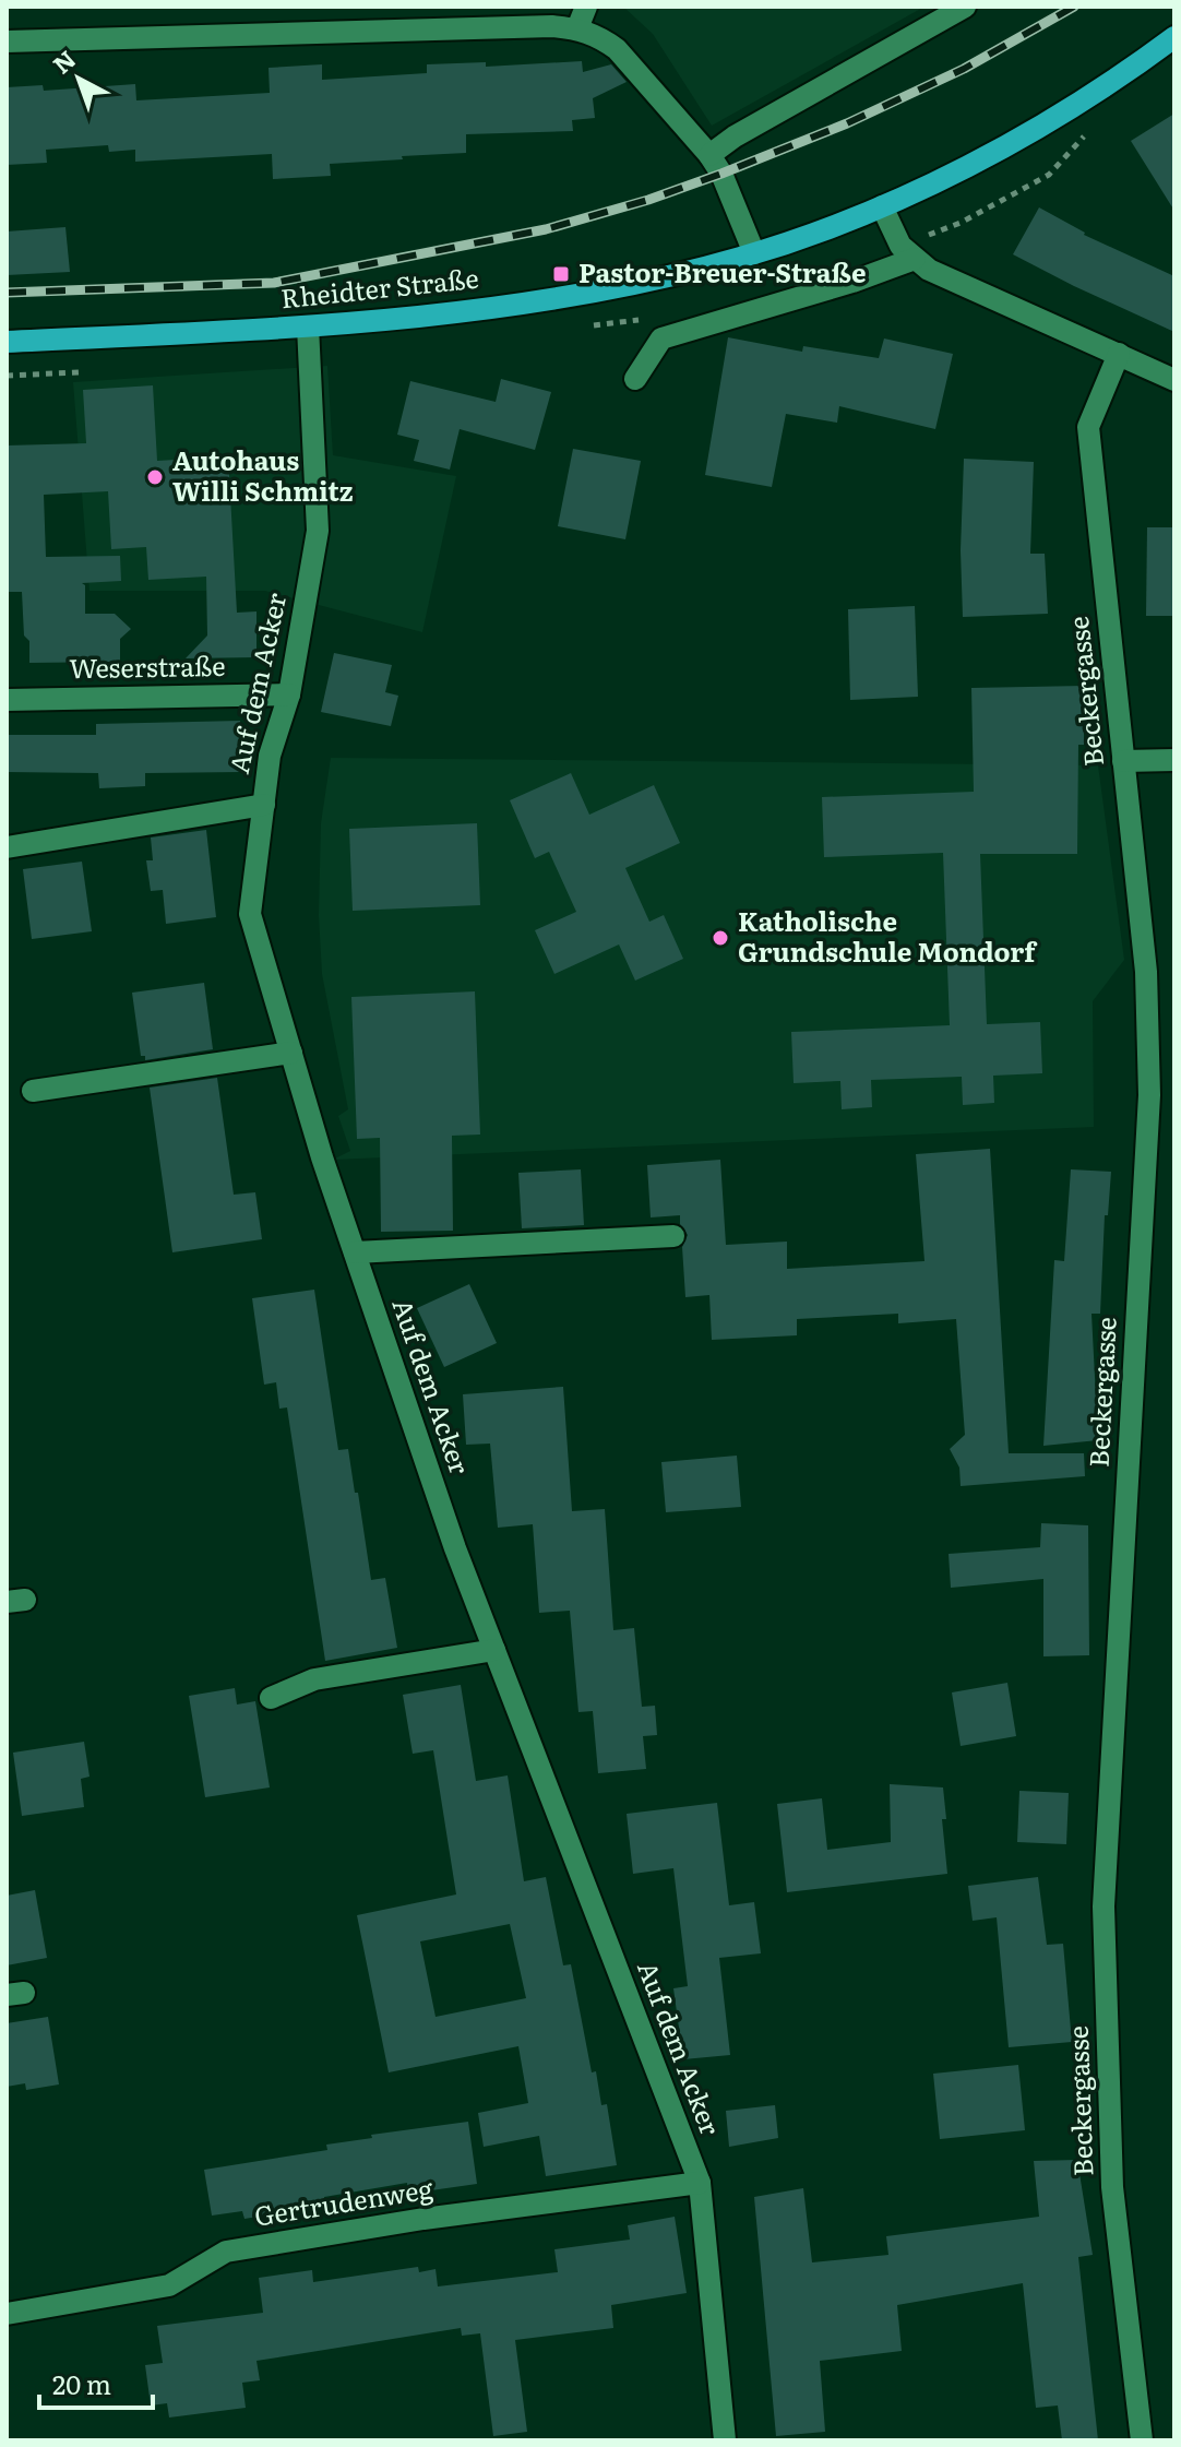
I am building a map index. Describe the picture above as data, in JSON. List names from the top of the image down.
{
  "streets": {
    "main road": ["Rheidter Straße"],
    "street": [
      "Weserstraße",
      "Auf dem Acker",
      "Beckergasse",
      "Gertrudenweg"
    ]
  },
  "crossings": [
    ["Rheidter Straße", "Auf dem Acker"],
    ["Weserstraße", "Auf dem Acker"],
    ["Auf dem Acker", "Gertrudenweg"]
  ],
  "places": {
    "transit": ["Pastor-Breuer-Straße"],
    "other": ["Autohaus Willi Schmitz", "Katholische Grundschule Mondorf"]
  },
  "scale_bar": "20 m",
  "north": "top left"
}
